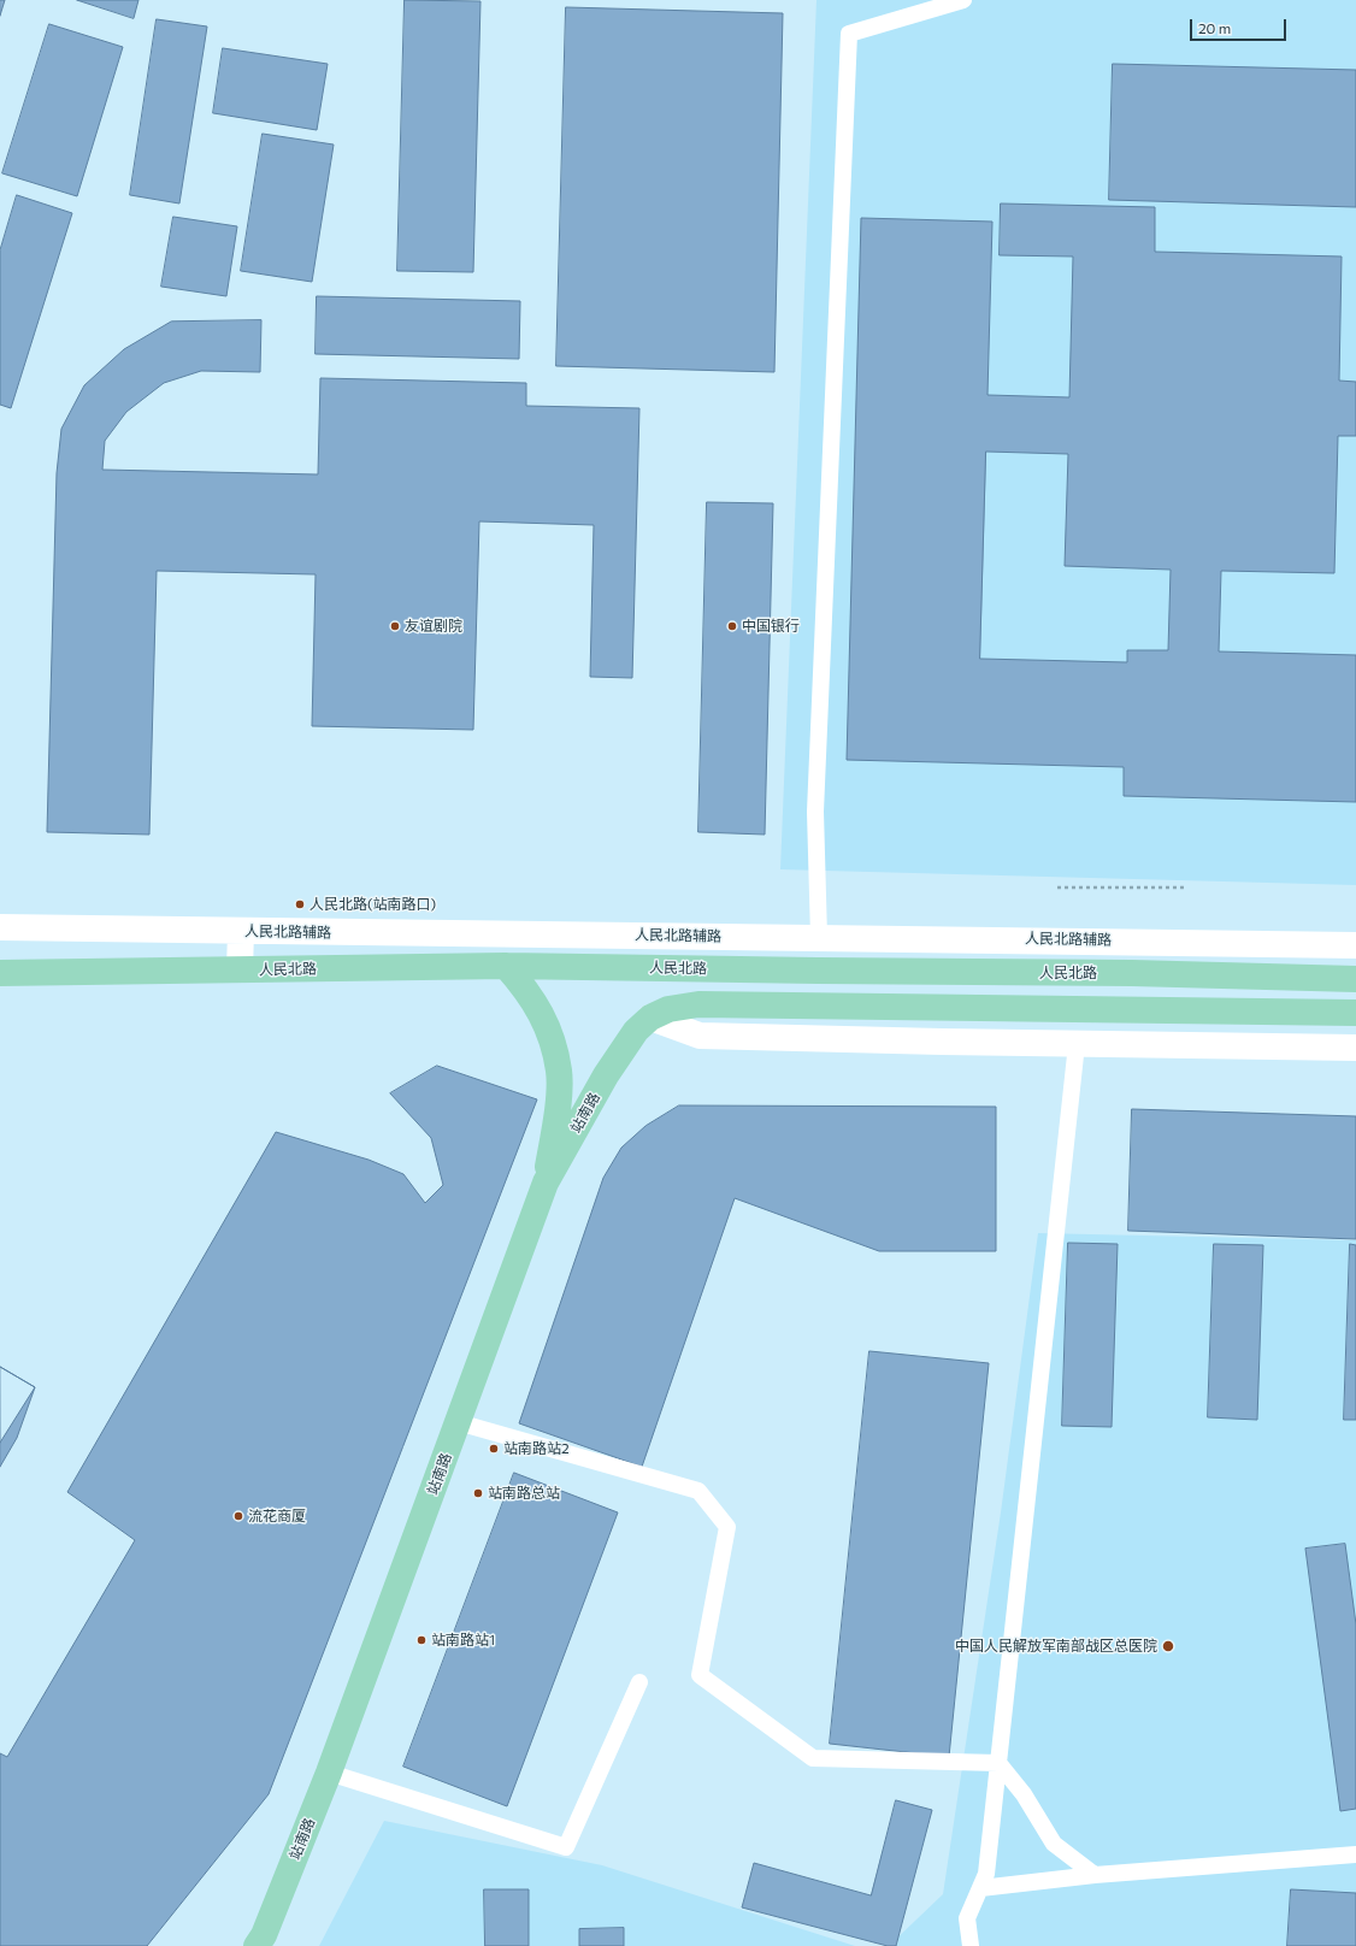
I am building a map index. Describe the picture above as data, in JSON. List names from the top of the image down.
{
  "streets": {
    "main road": ["人民北路", "站南路"],
    "street": ["人民北路辅路"]
  },
  "places": [
    "友谊剧院",
    "中国银行",
    "人民北路(站南路口)",
    "站南路站2",
    "站南路总站",
    "流花商厦",
    "站南路站1",
    "中国人民解放军南部战区总医院"
  ],
  "scale_bar": "20 m"
}
